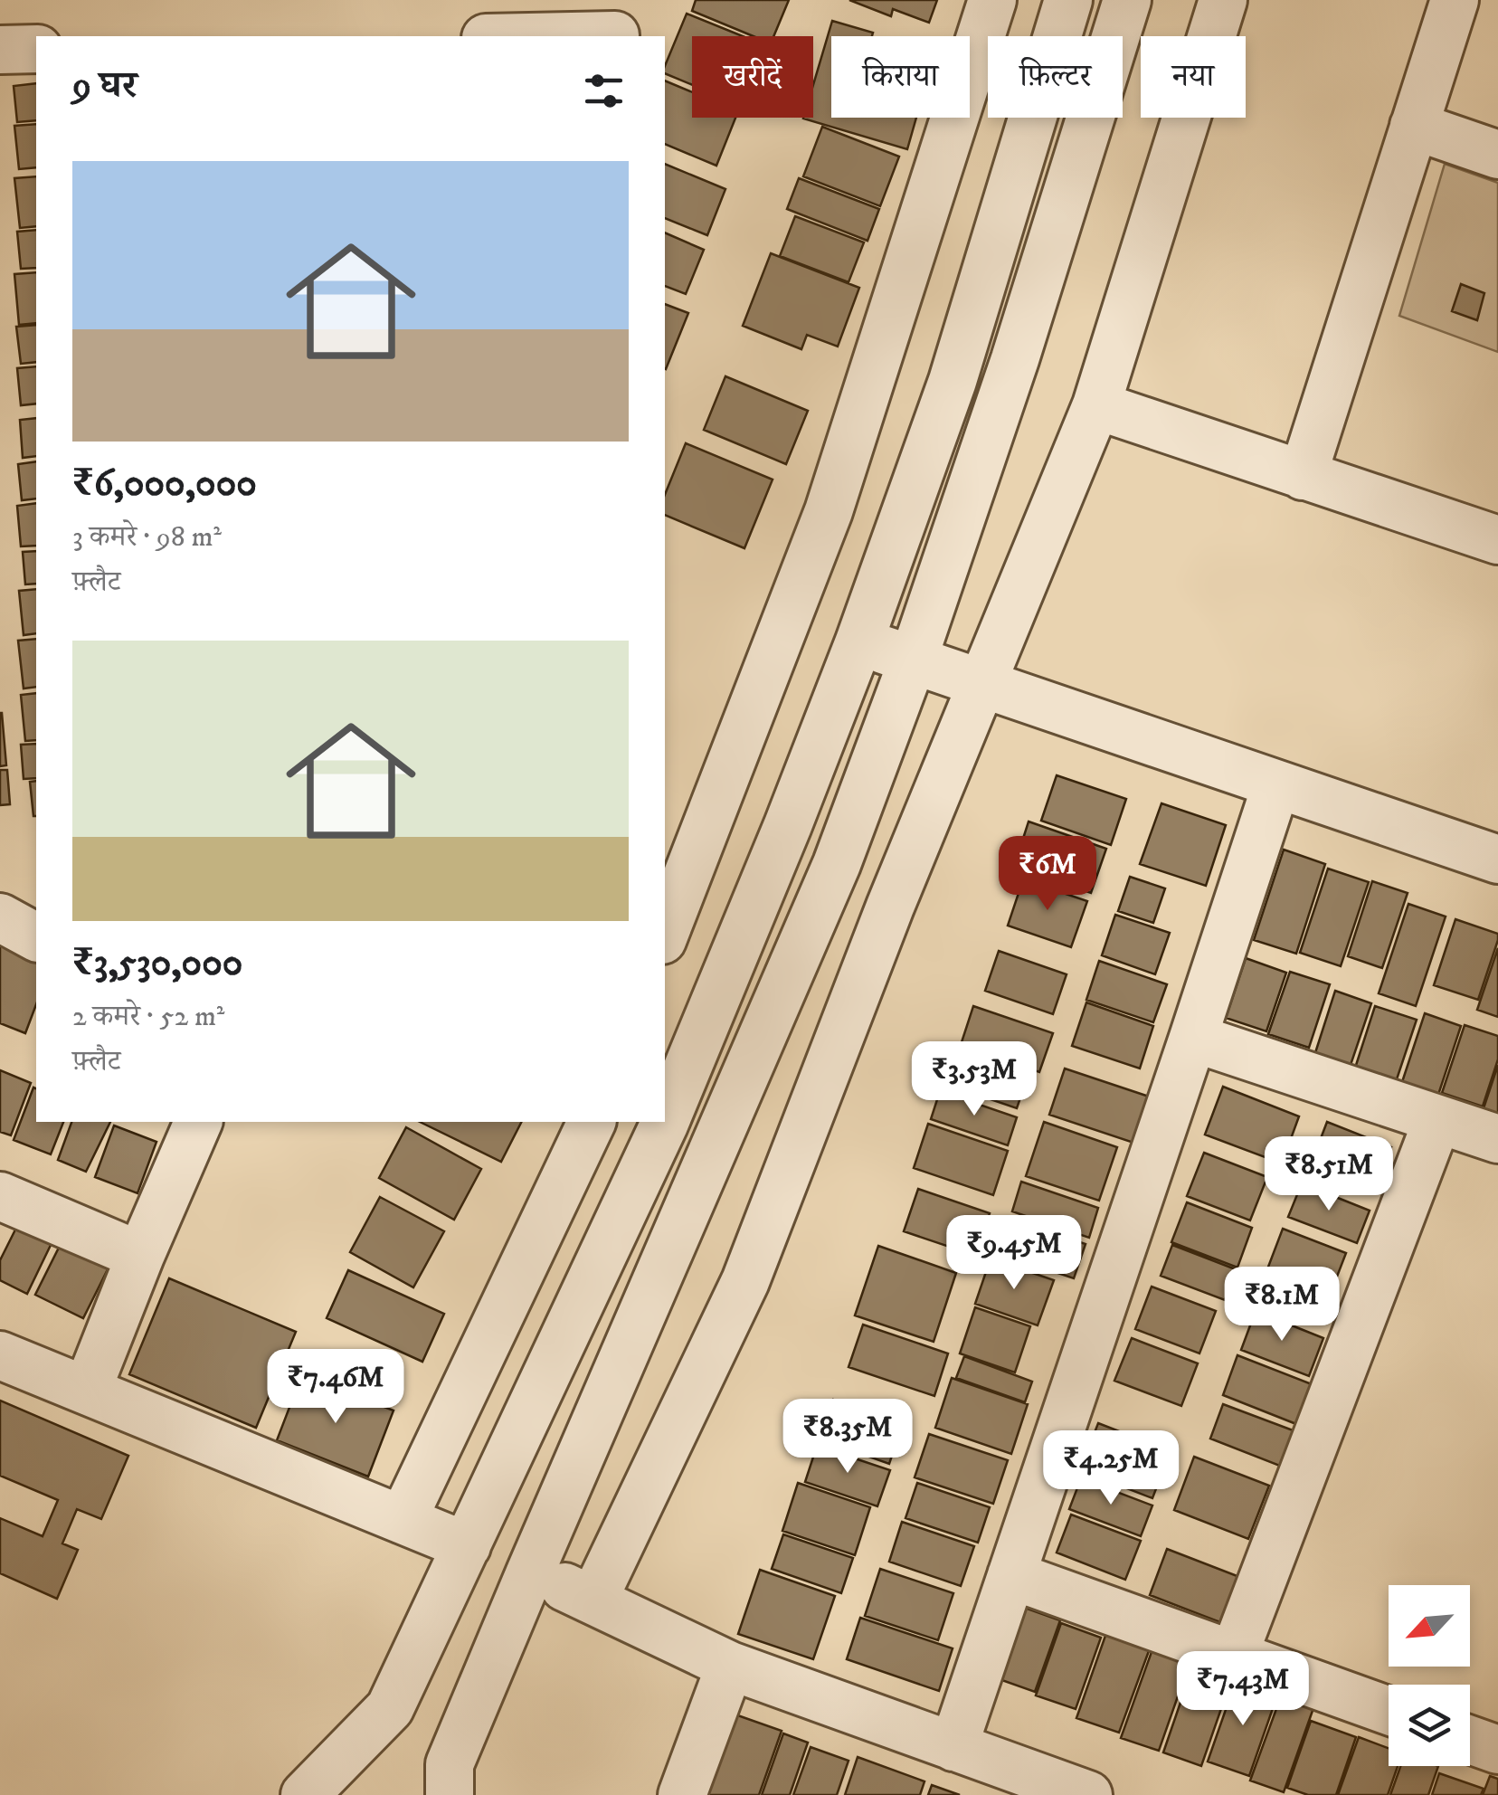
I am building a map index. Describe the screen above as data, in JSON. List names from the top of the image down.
{
  "north": "bottom left",
  "page": {
    "chip": [
      "खरीदें",
      "किराया",
      "फ़िल्टर",
      "नया"
    ],
    "heading": "9 घर",
    "list": [
      {
        "name": "₹6,000,000",
        "note": "3 कमरे · 98 m² · फ़्लैट"
      },
      {
        "name": "₹3,530,000",
        "note": "2 कमरे · 52 m² · फ़्लैट"
      }
    ],
    "price": [
      "₹6M",
      "₹3.53M",
      "₹8.51M",
      "₹9.45M",
      "₹8.1M",
      "₹7.46M",
      "₹8.35M",
      "₹4.25M",
      "₹7.43M"
    ]
  }
}
